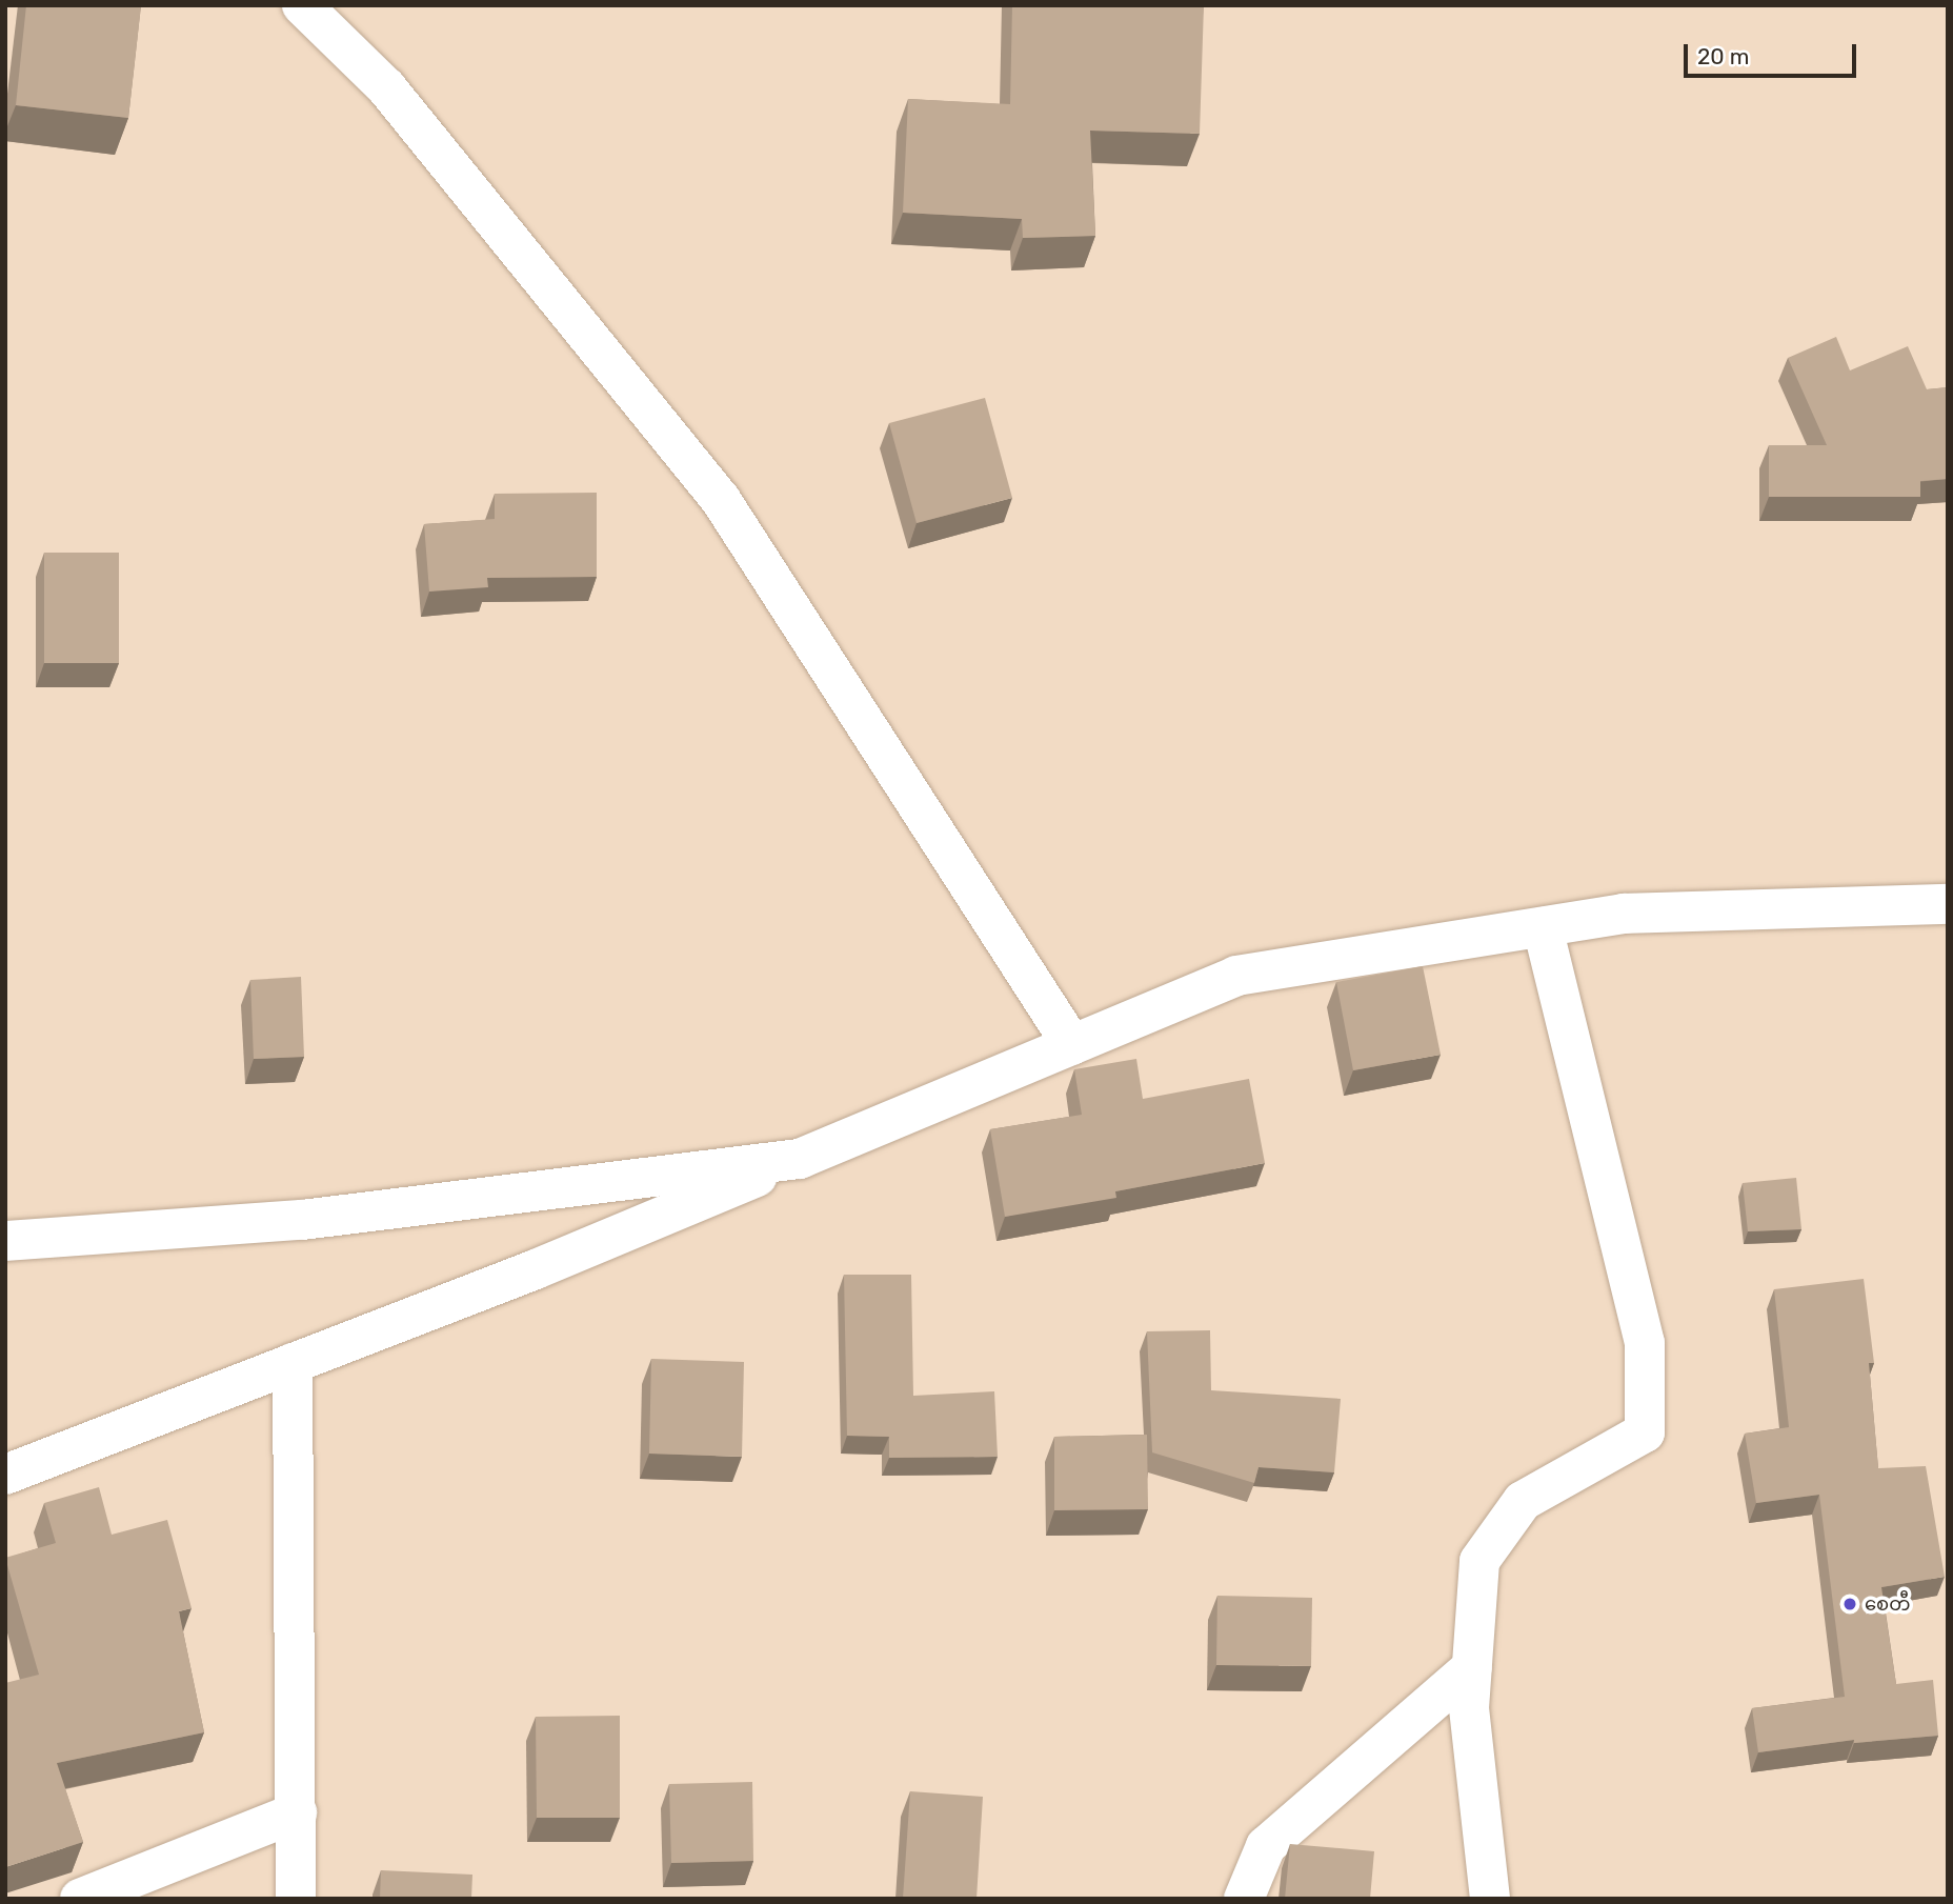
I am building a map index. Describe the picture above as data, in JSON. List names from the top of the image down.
{
  "places": ["စေတီ"],
  "scale_bar": "20 m"
}
